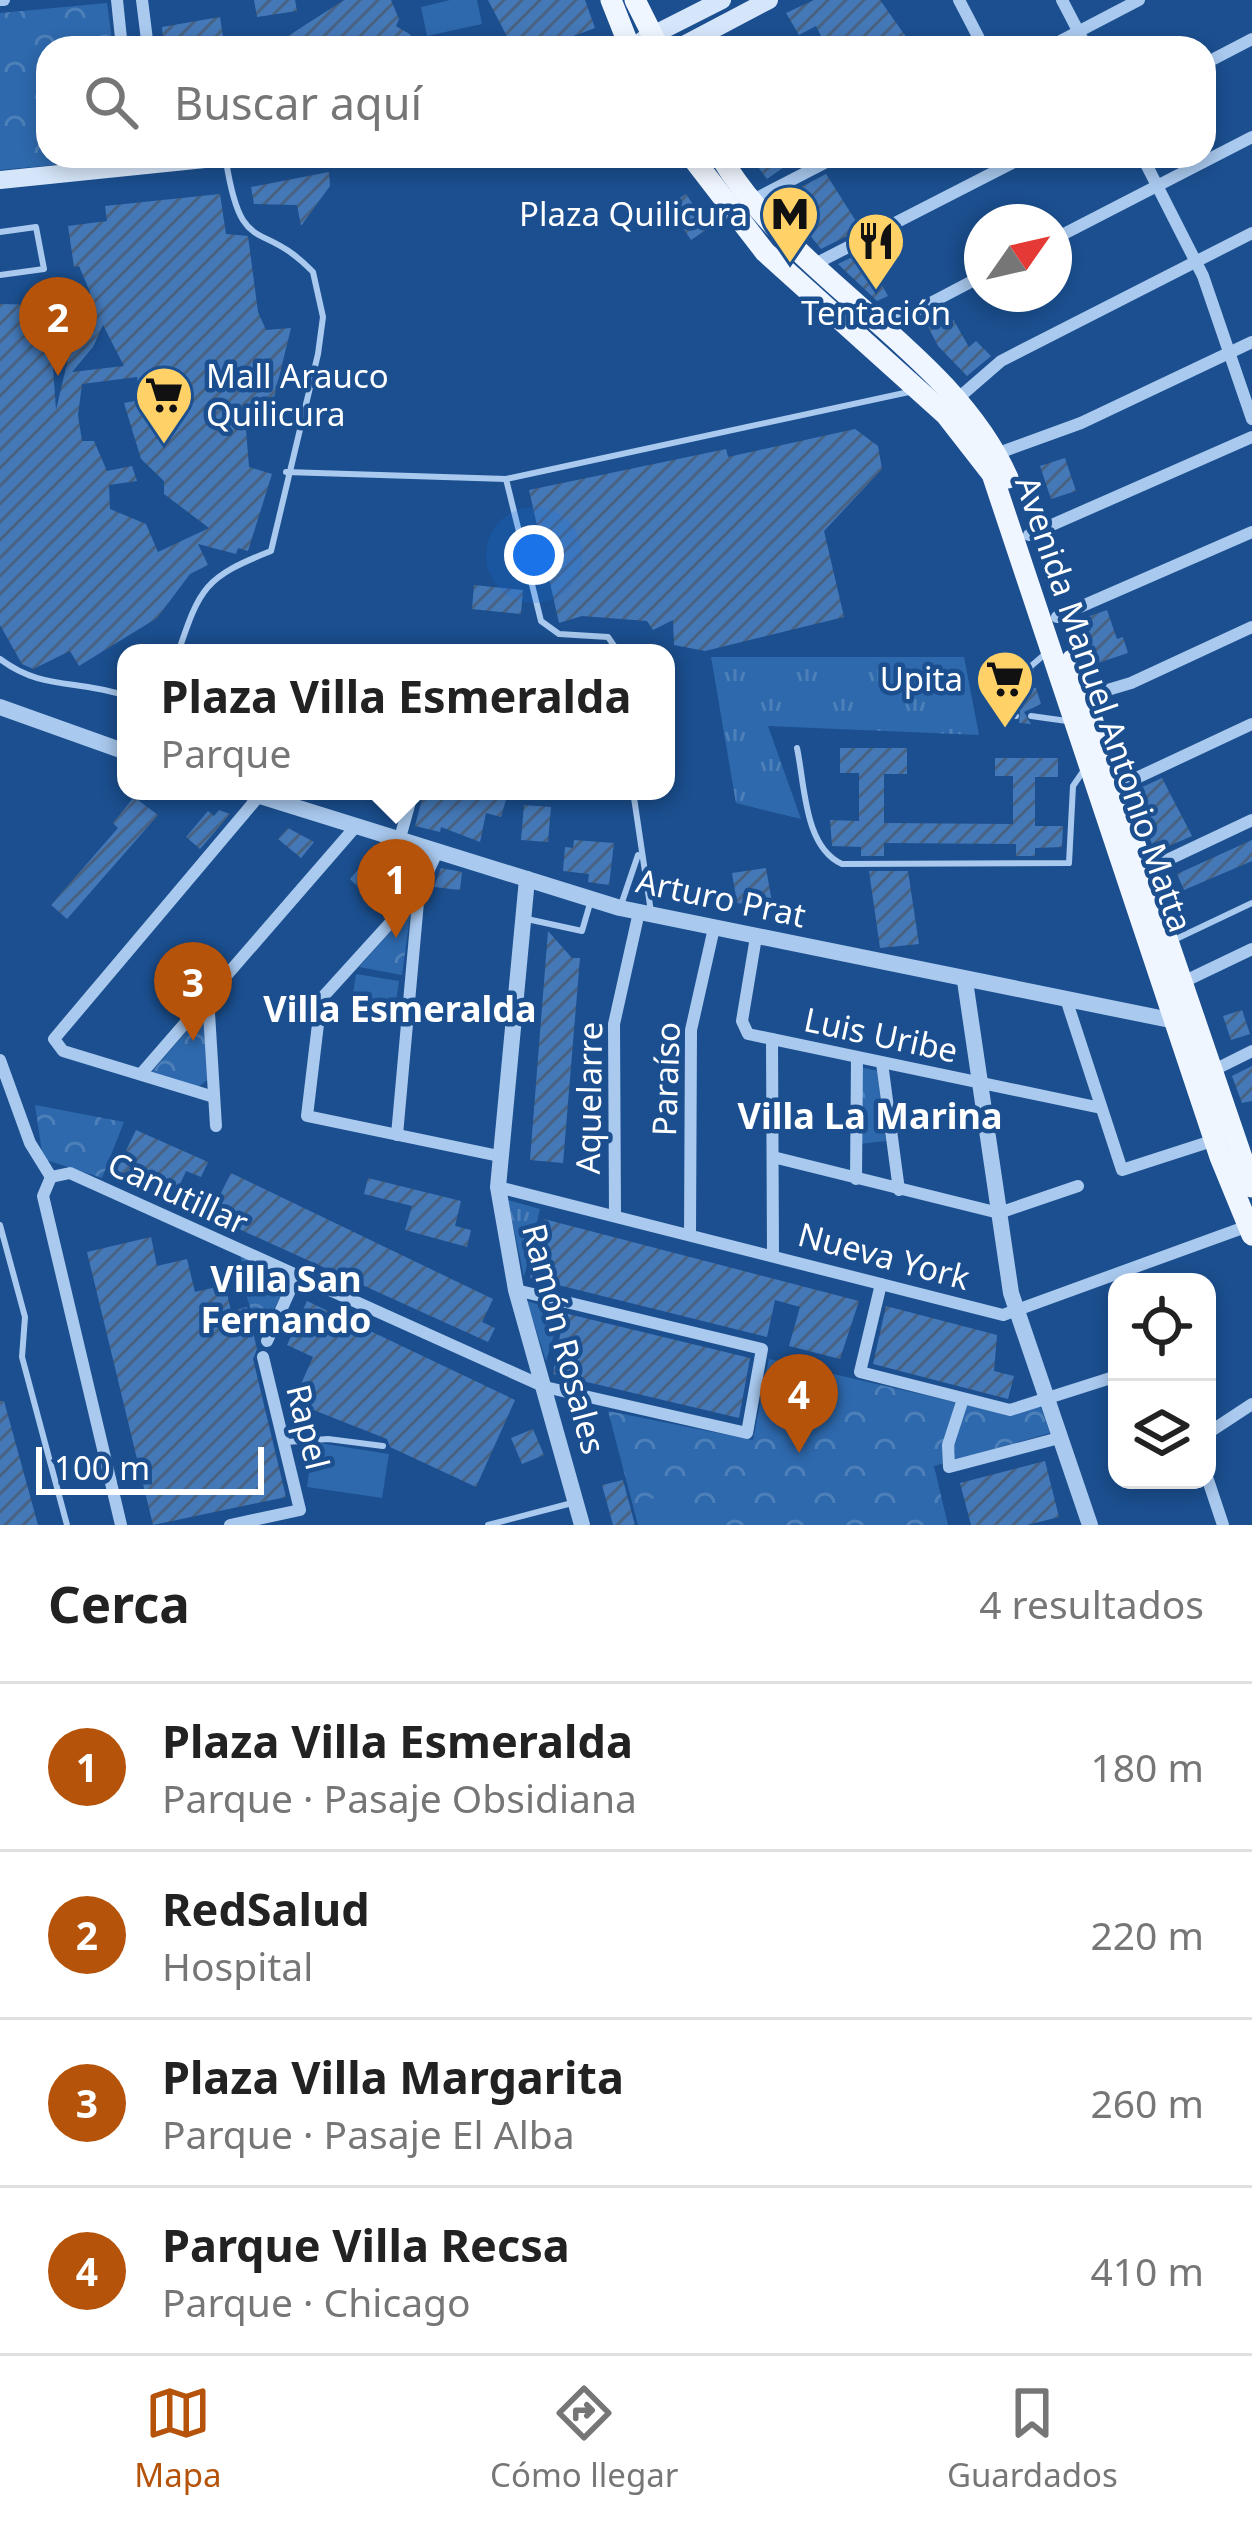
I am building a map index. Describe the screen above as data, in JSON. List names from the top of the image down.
{
  "streets": {
    "main road": ["Avenida Manuel Antonio Matta"],
    "street": [
      "Arturo Prat",
      "Luis Uribe",
      "Paraíso",
      "Aquelarre",
      "Canutillar",
      "Nueva York",
      "Ramón Rosales",
      "Rapel"
    ]
  },
  "crossings": [
    ["Avenida Manuel Antonio Matta", "Arturo Prat"],
    ["Avenida Manuel Antonio Matta", "Nueva York"],
    ["Arturo Prat", "Luis Uribe"],
    ["Arturo Prat", "Paraíso"],
    ["Arturo Prat", "Aquelarre"],
    ["Arturo Prat", "Ramón Rosales"],
    ["Paraíso", "Nueva York"],
    ["Aquelarre", "Nueva York"],
    ["Canutillar", "Ramón Rosales"],
    ["Nueva York", "Ramón Rosales"]
  ],
  "districts": ["Villa Esmeralda", "Villa La Marina", "Villa San Fernando"],
  "places": {
    "metro station": ["Plaza Quilicura"],
    "restaurant": ["Tentación"],
    "supermarket": ["Mall Arauco Quilicura", "Upita"]
  },
  "scale_bar": "100 m",
  "north": "top right",
  "page": {
    "search": "Buscar aquí",
    "pins": [
      "2",
      "1",
      "3",
      "4"
    ],
    "popup": ["Plaza Villa Esmeralda", "Parque"],
    "scale": "100 m",
    "heading": ["Cerca", "4 resultados"],
    "list": [
      {
        "mark": "1",
        "name": "Plaza Villa Esmeralda",
        "note": "Parque · Pasaje Obsidiana",
        "value": "180 m"
      },
      {
        "mark": "2",
        "name": "RedSalud",
        "note": "Hospital",
        "value": "220 m"
      },
      {
        "mark": "3",
        "name": "Plaza Villa Margarita",
        "note": "Parque · Pasaje El Alba",
        "value": "260 m"
      },
      {
        "mark": "4",
        "name": "Parque Villa Recsa",
        "note": "Parque · Chicago",
        "value": "410 m"
      }
    ],
    "nav": ["Mapa", "Cómo llegar", "Guardados"]
  }
}
